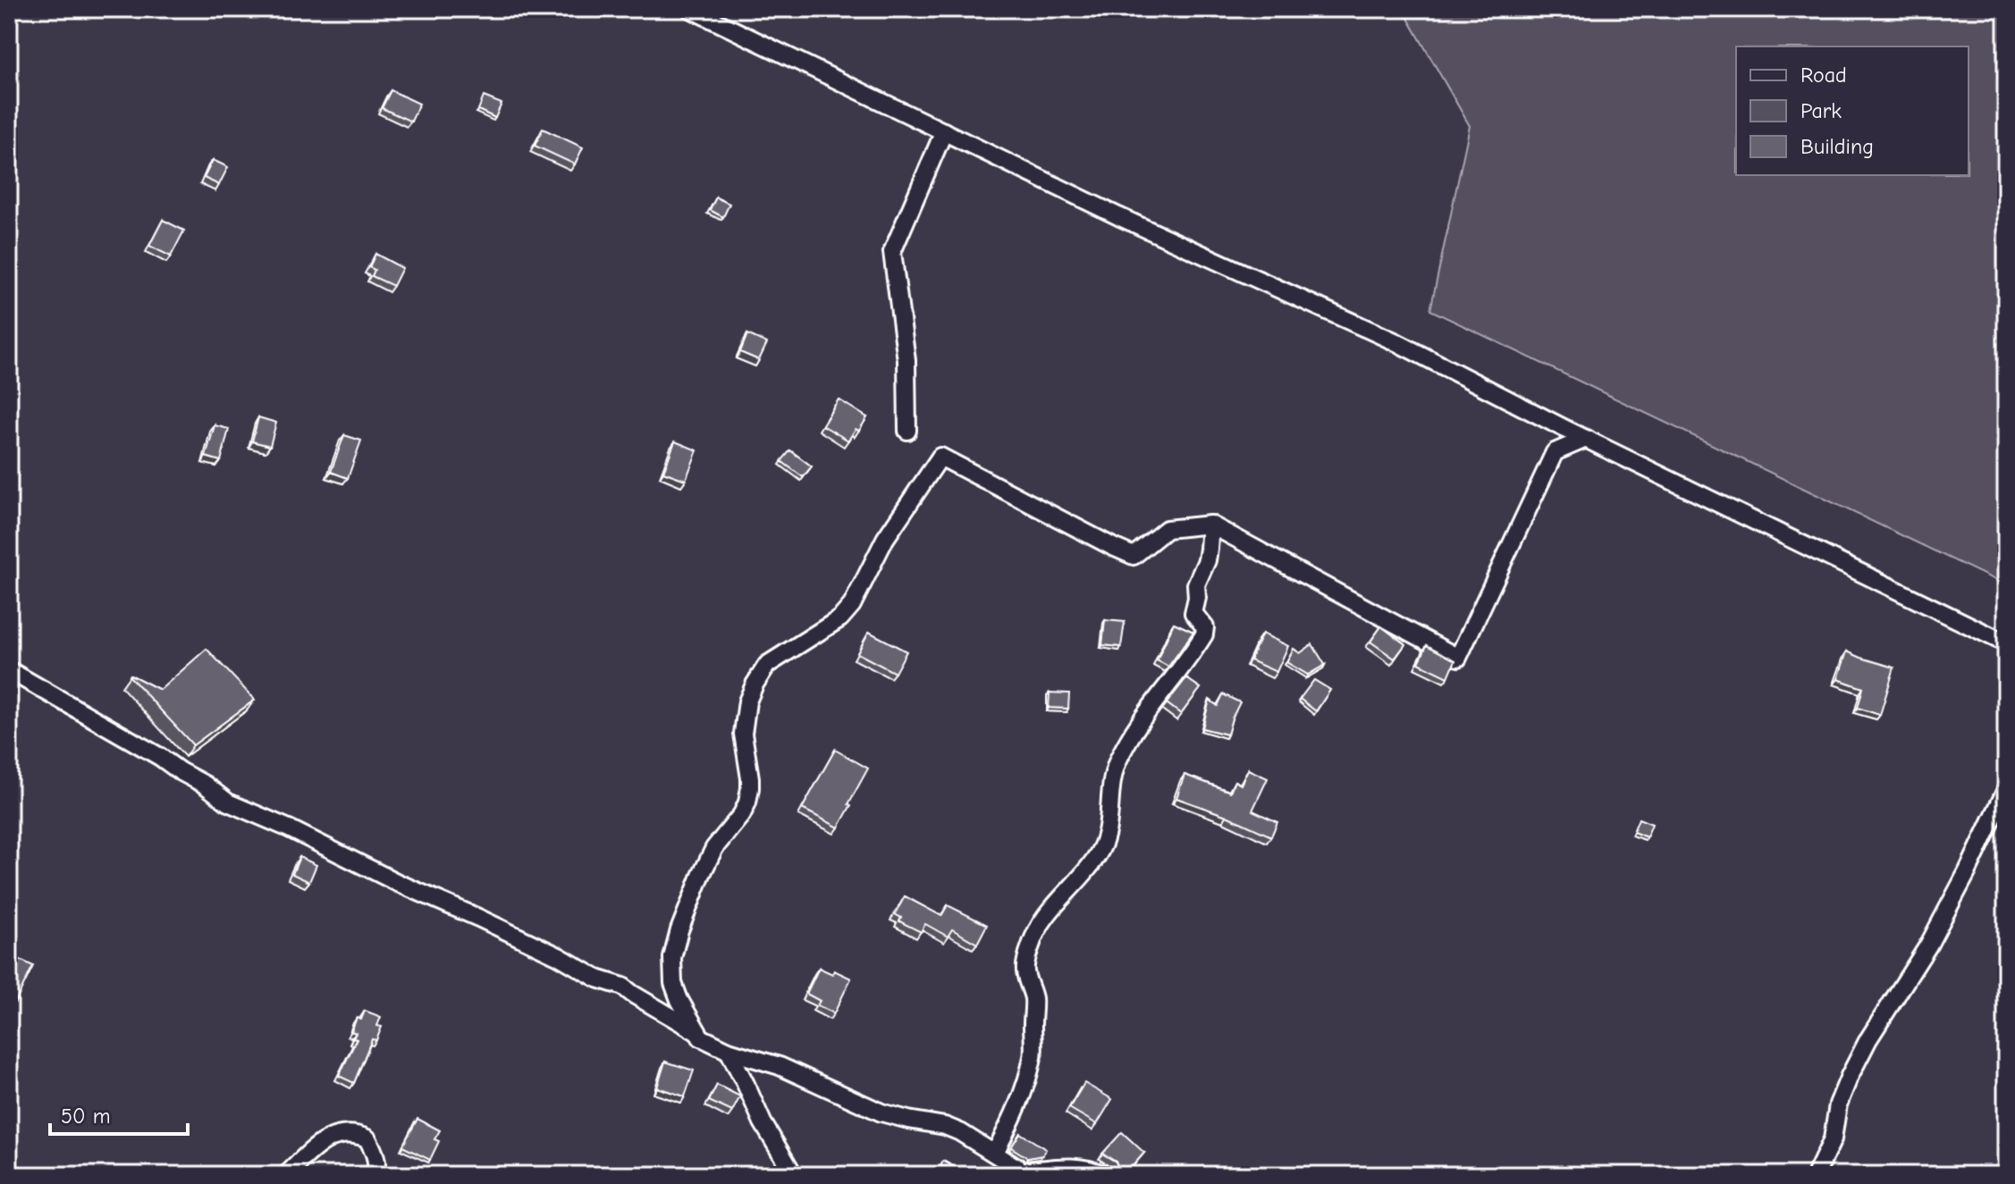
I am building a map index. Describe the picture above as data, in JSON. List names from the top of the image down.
{
  "legend": ["Road", "Park", "Building"],
  "scale_bar": "50 m"
}
